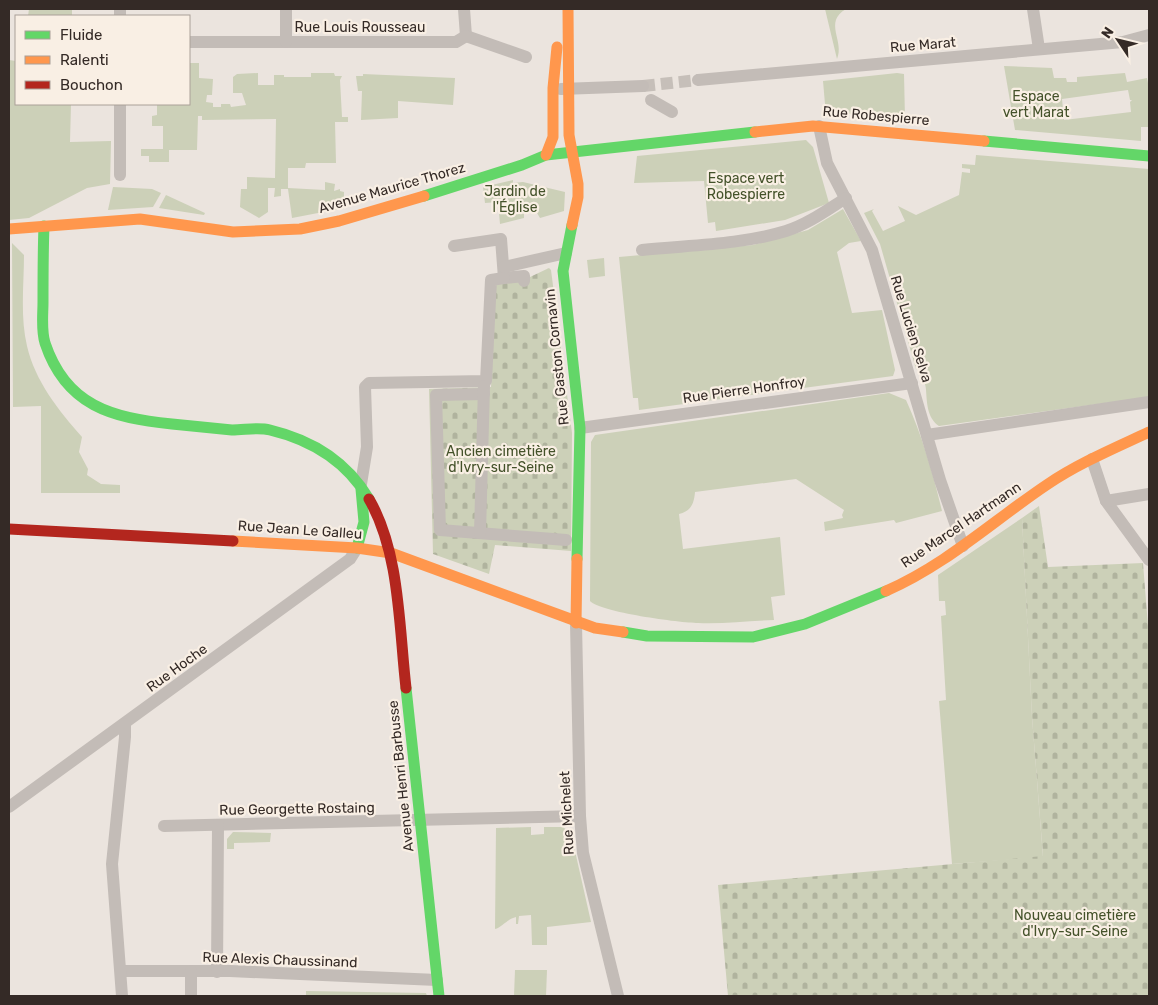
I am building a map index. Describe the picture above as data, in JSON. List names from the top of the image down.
{
  "streets": {
    "main road": [
      "Rue Robespierre",
      "Avenue Maurice Thorez",
      "Rue Gaston Cornavin",
      "Rue Marcel Hartmann",
      "Rue Jean Le Galleu",
      "Avenue Henri Barbusse"
    ],
    "street": [
      "Rue Louis Rousseau",
      "Rue Marat",
      "Rue Lucien Selva",
      "Rue Pierre Honfroy",
      "Rue Hoche",
      "Rue Georgette Rostaing",
      "Rue Michelet",
      "Rue Alexis Chaussinand"
    ]
  },
  "crossings": [
    ["Rue Robespierre", "Avenue Maurice Thorez"],
    ["Rue Robespierre", "Rue Lucien Selva"],
    ["Rue Robespierre", "Rue Gaston Cornavin"],
    ["Avenue Maurice Thorez", "Rue Gaston Cornavin"],
    ["Avenue Maurice Thorez", "Avenue Henri Barbusse"],
    ["Rue Lucien Selva", "Rue Pierre Honfroy"],
    ["Rue Lucien Selva", "Rue Marcel Hartmann"],
    ["Rue Gaston Cornavin", "Rue Pierre Honfroy"],
    ["Rue Gaston Cornavin", "Rue Marcel Hartmann"],
    ["Rue Gaston Cornavin", "Rue Jean Le Galleu"],
    ["Rue Gaston Cornavin", "Rue Michelet"],
    ["Rue Marcel Hartmann", "Rue Jean Le Galleu"],
    ["Rue Marcel Hartmann", "Rue Michelet"],
    ["Rue Jean Le Galleu", "Rue Hoche"],
    ["Rue Jean Le Galleu", "Avenue Henri Barbusse"],
    ["Rue Jean Le Galleu", "Rue Michelet"],
    ["Avenue Henri Barbusse", "Rue Georgette Rostaing"],
    ["Avenue Henri Barbusse", "Rue Alexis Chaussinand"],
    ["Rue Georgette Rostaing", "Rue Michelet"]
  ],
  "parks": [
    "Espace vert Marat",
    "Espace vert Robespierre",
    "Jardin de l'Église",
    "Ancien cimetière d'Ivry-sur-Seine",
    "Nouveau cimetière d'Ivry-sur-Seine"
  ],
  "legend": ["Fluide", "Ralenti", "Bouchon"],
  "north": "top left"
}
